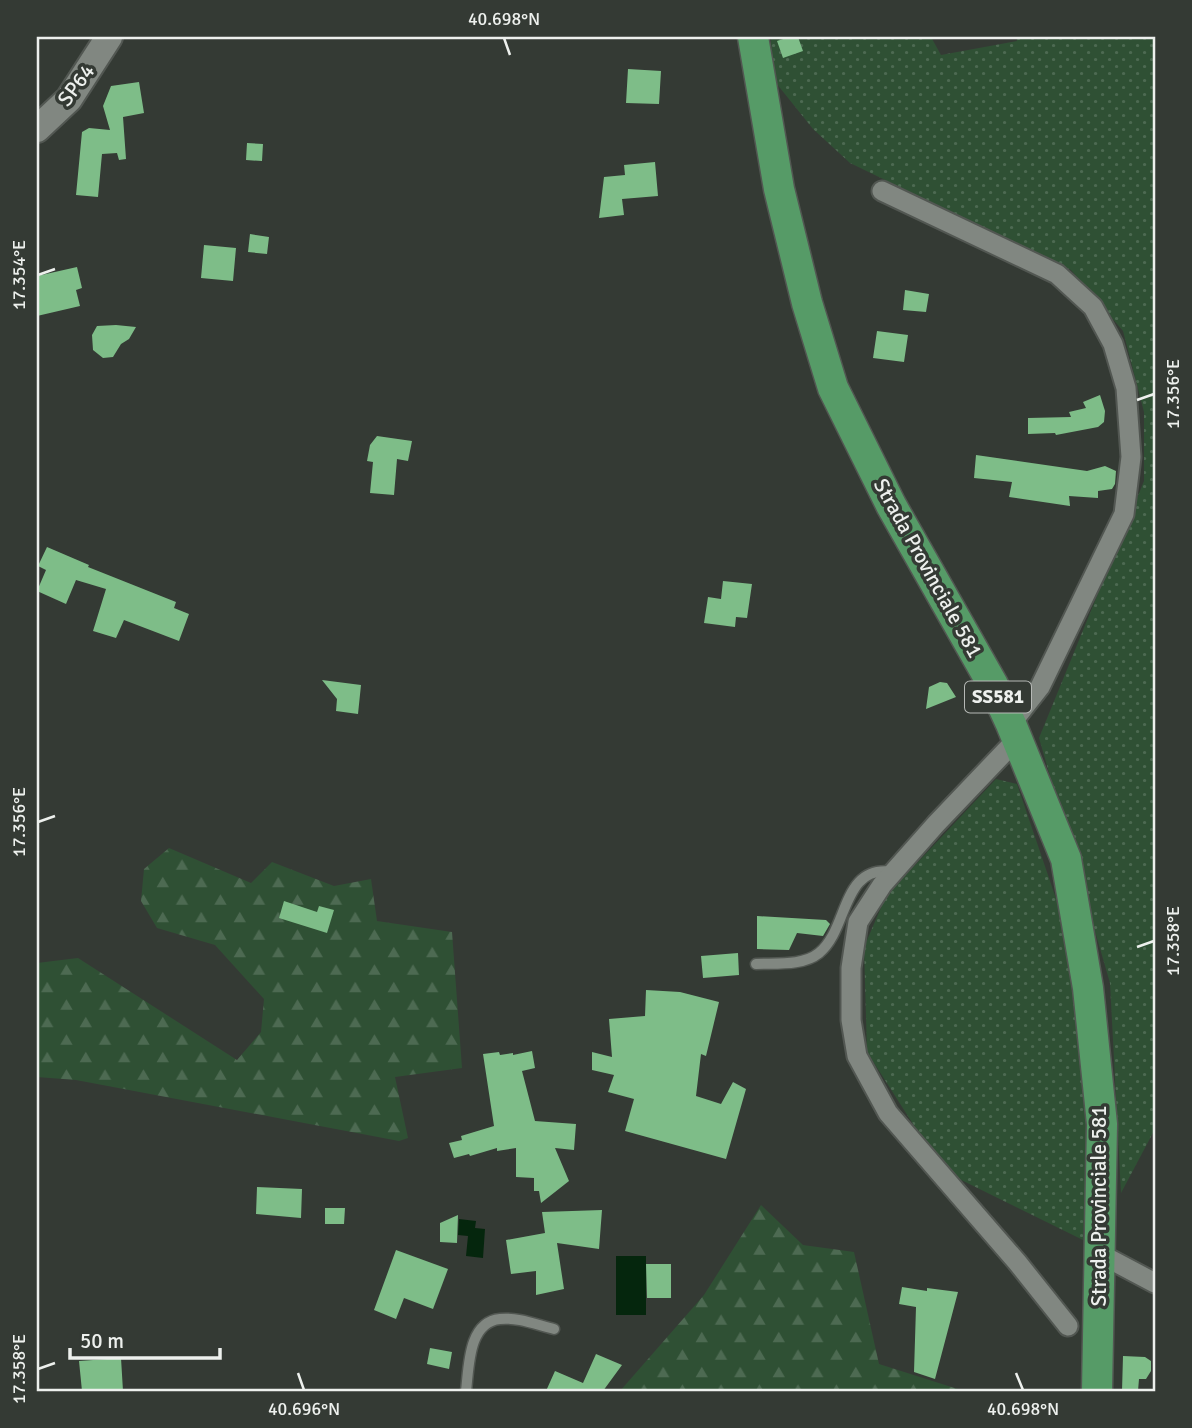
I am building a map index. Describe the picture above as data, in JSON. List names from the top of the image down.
{
  "streets": {
    "main road": ["Strada Provinciale 581", "SS581"],
    "street": ["SP64"]
  },
  "scale_bar": "50 m",
  "coordinates": [
    "40.698°N",
    "17.354°E",
    "17.356°E",
    "17.358°E",
    "40.696°N"
  ]
}
